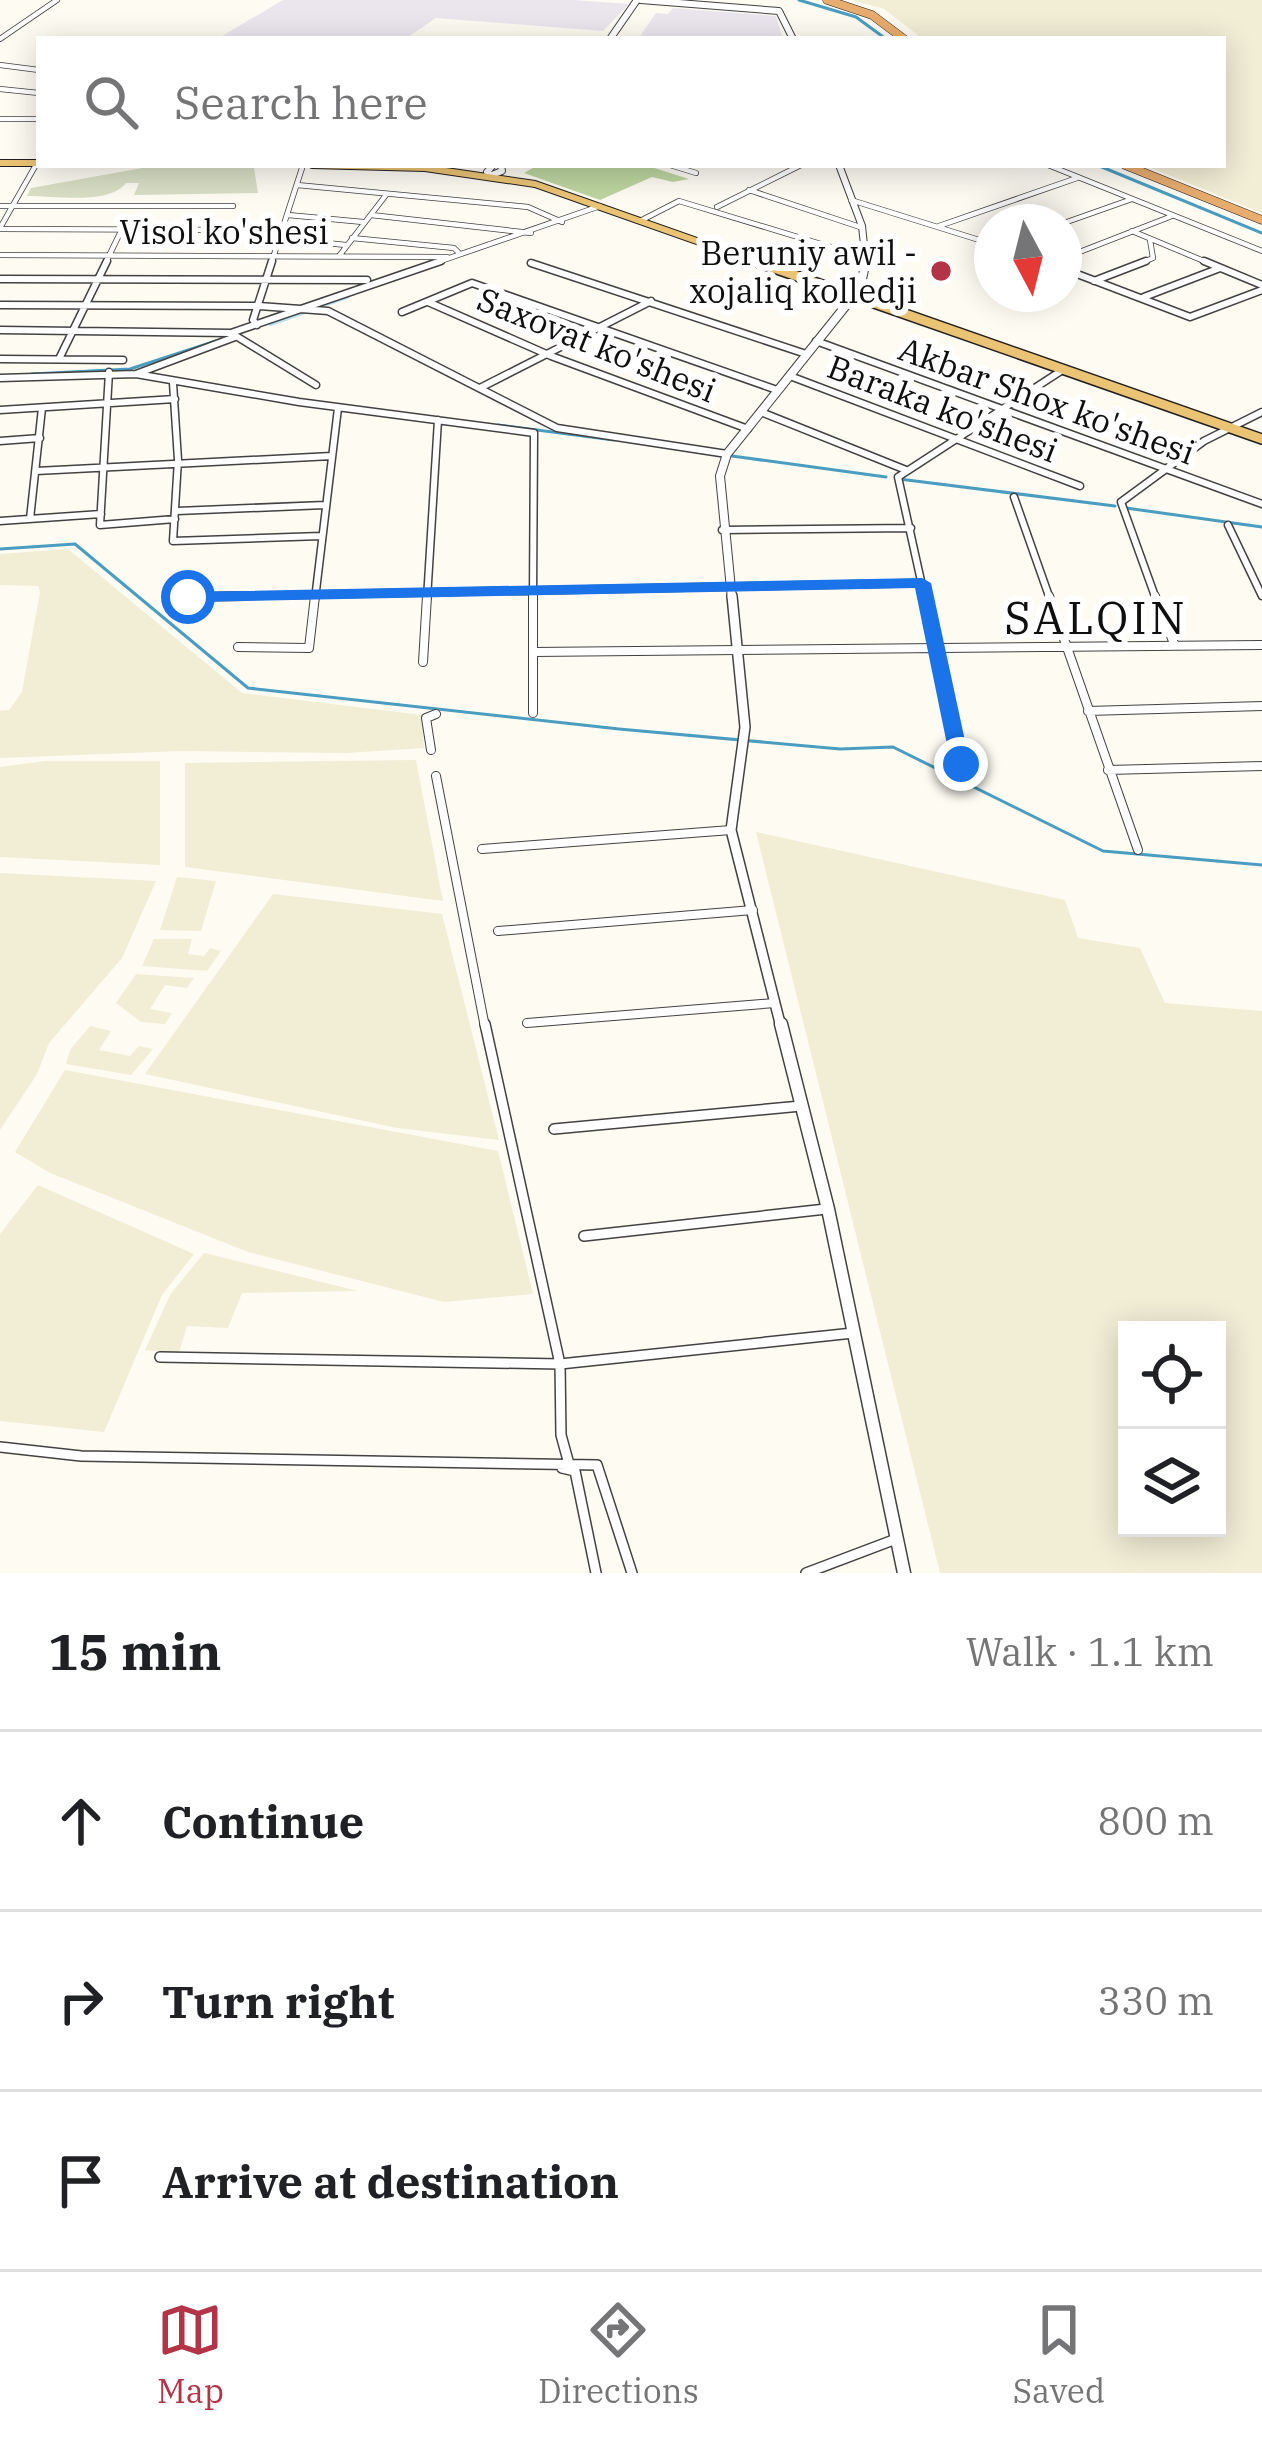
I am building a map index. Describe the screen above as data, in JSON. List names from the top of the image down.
{
  "streets": {
    "street": [
      "Visol ko'shesi",
      "Saxovat ko'shesi",
      "Akbar Shox ko'shesi",
      "Baraka ko'shesi"
    ]
  },
  "districts": ["SALQIN"],
  "places": ["Beruniy awil - xojaliq kolledji"],
  "north": "bottom",
  "page": {
    "search": "Search here",
    "heading": ["15 min", "Walk · 1.1 km"],
    "list": [
      ["Continue", "800 m"],
      ["Turn right", "330 m"],
      "Arrive at destination"
    ],
    "nav": ["Map", "Directions", "Saved"]
  }
}
